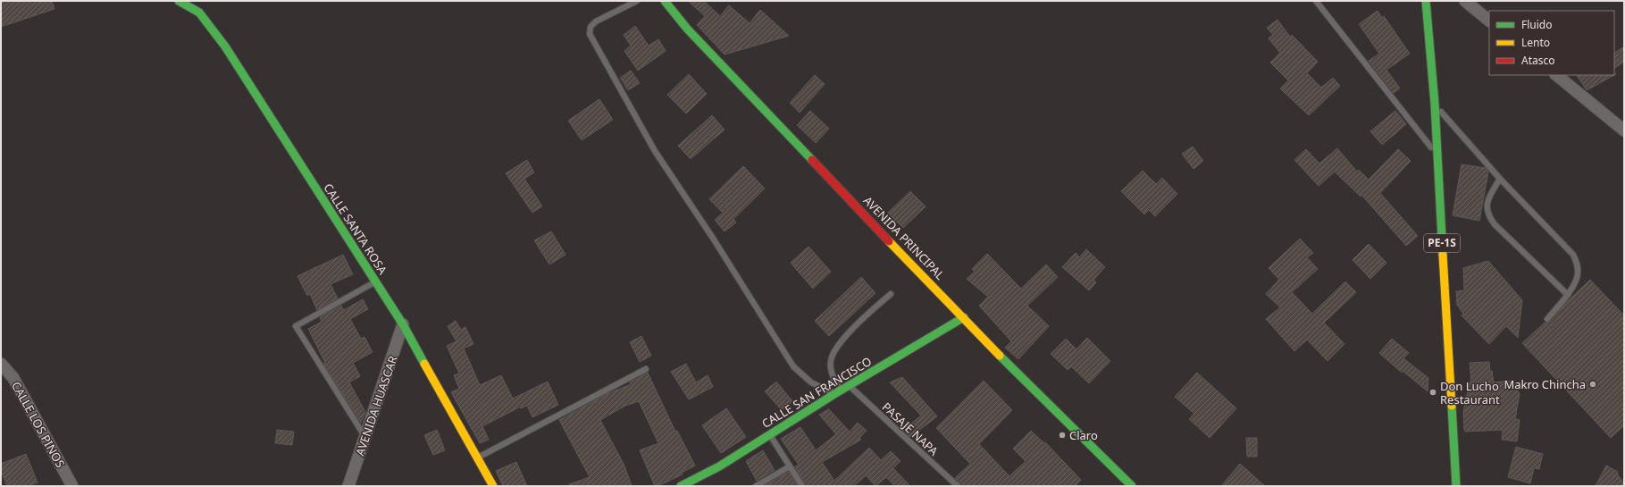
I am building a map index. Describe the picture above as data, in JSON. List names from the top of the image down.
{
  "streets": {
    "main road": [
      "CALLE SANTA ROSA",
      "AVENIDA PRINCIPAL",
      "PE-1S",
      "CALLE SAN FRANCISCO"
    ],
    "street": ["AVENIDA HUASCAR", "CALLE LOS PINOS"],
    "lane": ["PASAJE NAPA"]
  },
  "crossings": [
    ["CALLE SANTA ROSA", "AVENIDA HUASCAR"],
    ["AVENIDA PRINCIPAL", "CALLE SAN FRANCISCO"],
    ["CALLE SAN FRANCISCO", "PASAJE NAPA"]
  ],
  "places": ["Makro Chincha", "Don Lucho Restaurant", "Claro"],
  "legend": ["Fluido", "Lento", "Atasco"]
}
